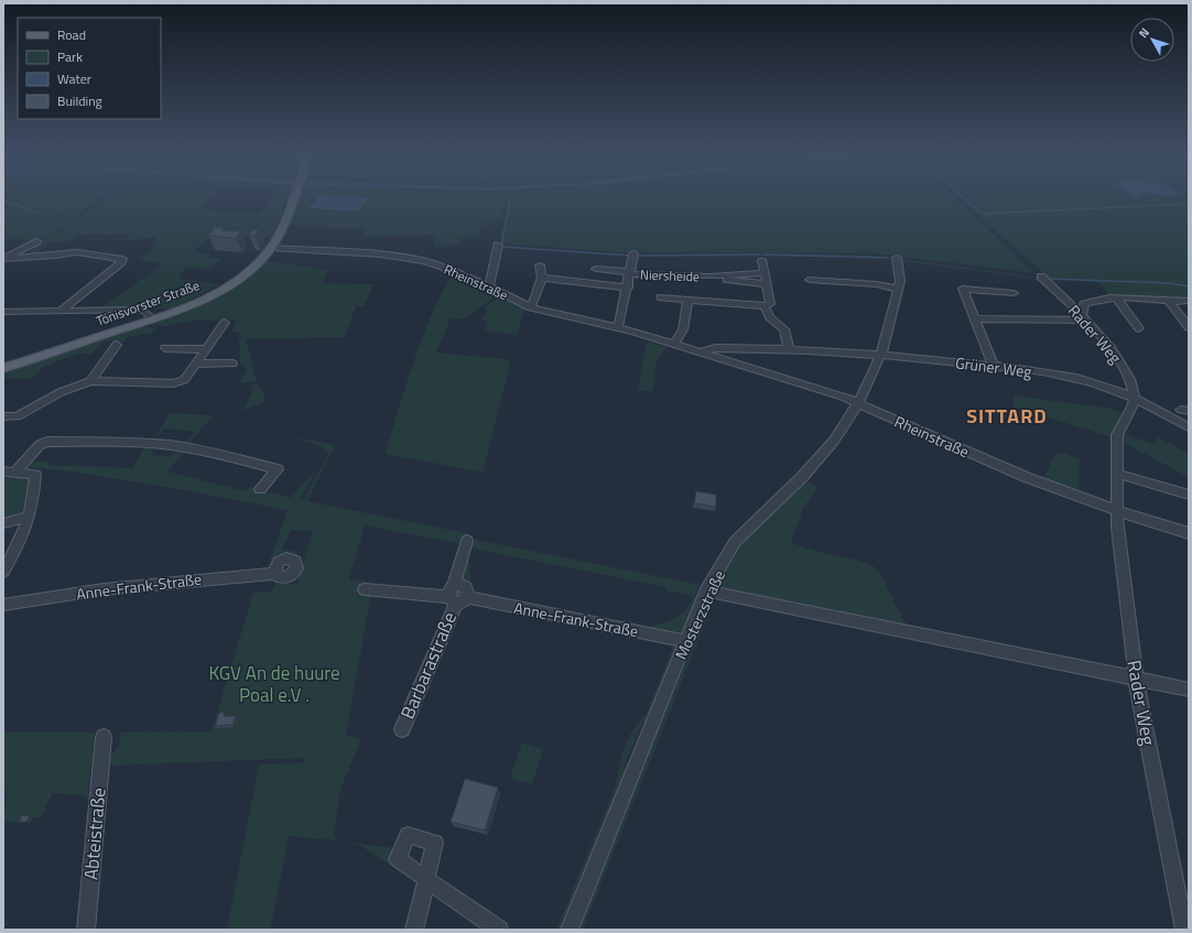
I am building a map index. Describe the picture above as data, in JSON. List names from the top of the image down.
{
  "streets": {
    "main road": ["Tönisvorster Straße"],
    "street": [
      "Niersheide",
      "Rheinstraße",
      "Rader Weg",
      "Grüner Weg",
      "Anne-Frank-Straße",
      "Mosterzstraße",
      "Barbarastraße",
      "Abteistraße"
    ]
  },
  "crossings": [
    ["Rheinstraße", "Tönisvorster Straße"],
    ["Rheinstraße", "Rader Weg"],
    ["Rheinstraße", "Grüner Weg"],
    ["Rheinstraße", "Mosterzstraße"],
    ["Rader Weg", "Grüner Weg"],
    ["Grüner Weg", "Mosterzstraße"],
    ["Anne-Frank-Straße", "Mosterzstraße"],
    ["Anne-Frank-Straße", "Barbarastraße"]
  ],
  "districts": ["SITTARD"],
  "parks": ["KGV An de huure Poal e.V ."],
  "legend": [
    "Road",
    "Park",
    "Water",
    "Building"
  ],
  "north": "top left"
}
